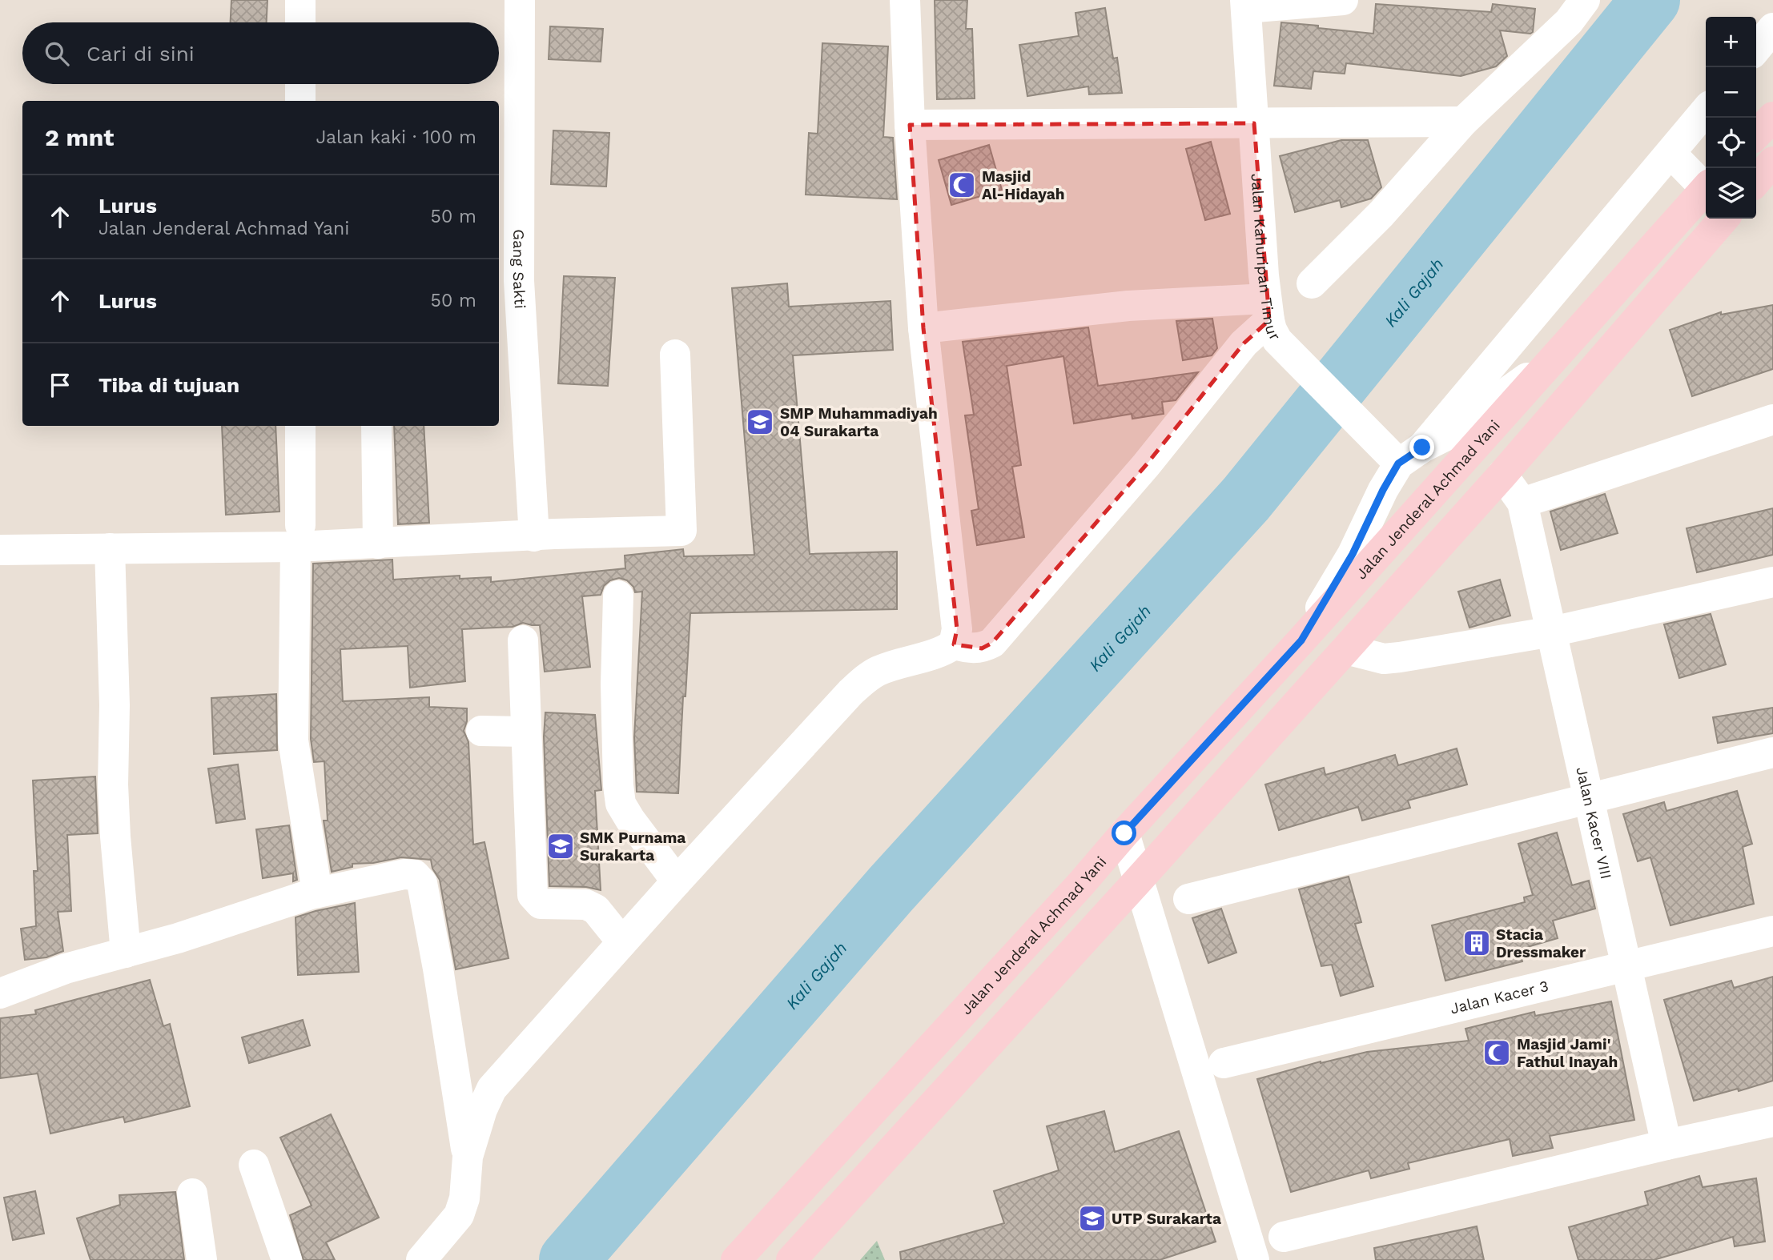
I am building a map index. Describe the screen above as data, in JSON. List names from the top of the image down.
{
  "streets": {
    "main road": ["Jalan Jenderal Achmad Yani"],
    "street": [
      "Jalan Kahuripan Timur",
      "Gang Sakti",
      "Jalan Kacer VIII",
      "Jalan Kacer 3"
    ]
  },
  "crossings": [
    ["Jalan Kacer VIII", "Jalan Kacer 3"]
  ],
  "water": ["Kali Gajah"],
  "places": {
    "mosque": ["Masjid Al-Hidayah", "Masjid Jami' Fathul Inayah"],
    "school or university": ["SMP Muhammadiyah 04 Surakarta", "SMK Purnama Surakarta", "UTP Surakarta"],
    "building": ["Stacia Dressmaker"]
  },
  "page": {
    "map_buttons": ["+", "−"],
    "search": "Cari di sini",
    "heading": ["2 mnt", "Jalan kaki · 100 m"],
    "list": [
      ["Lurus", "Jalan Jenderal Achmad Yani", "50 m"],
      ["Lurus", "50 m"],
      "Tiba di tujuan"
    ]
  }
}
